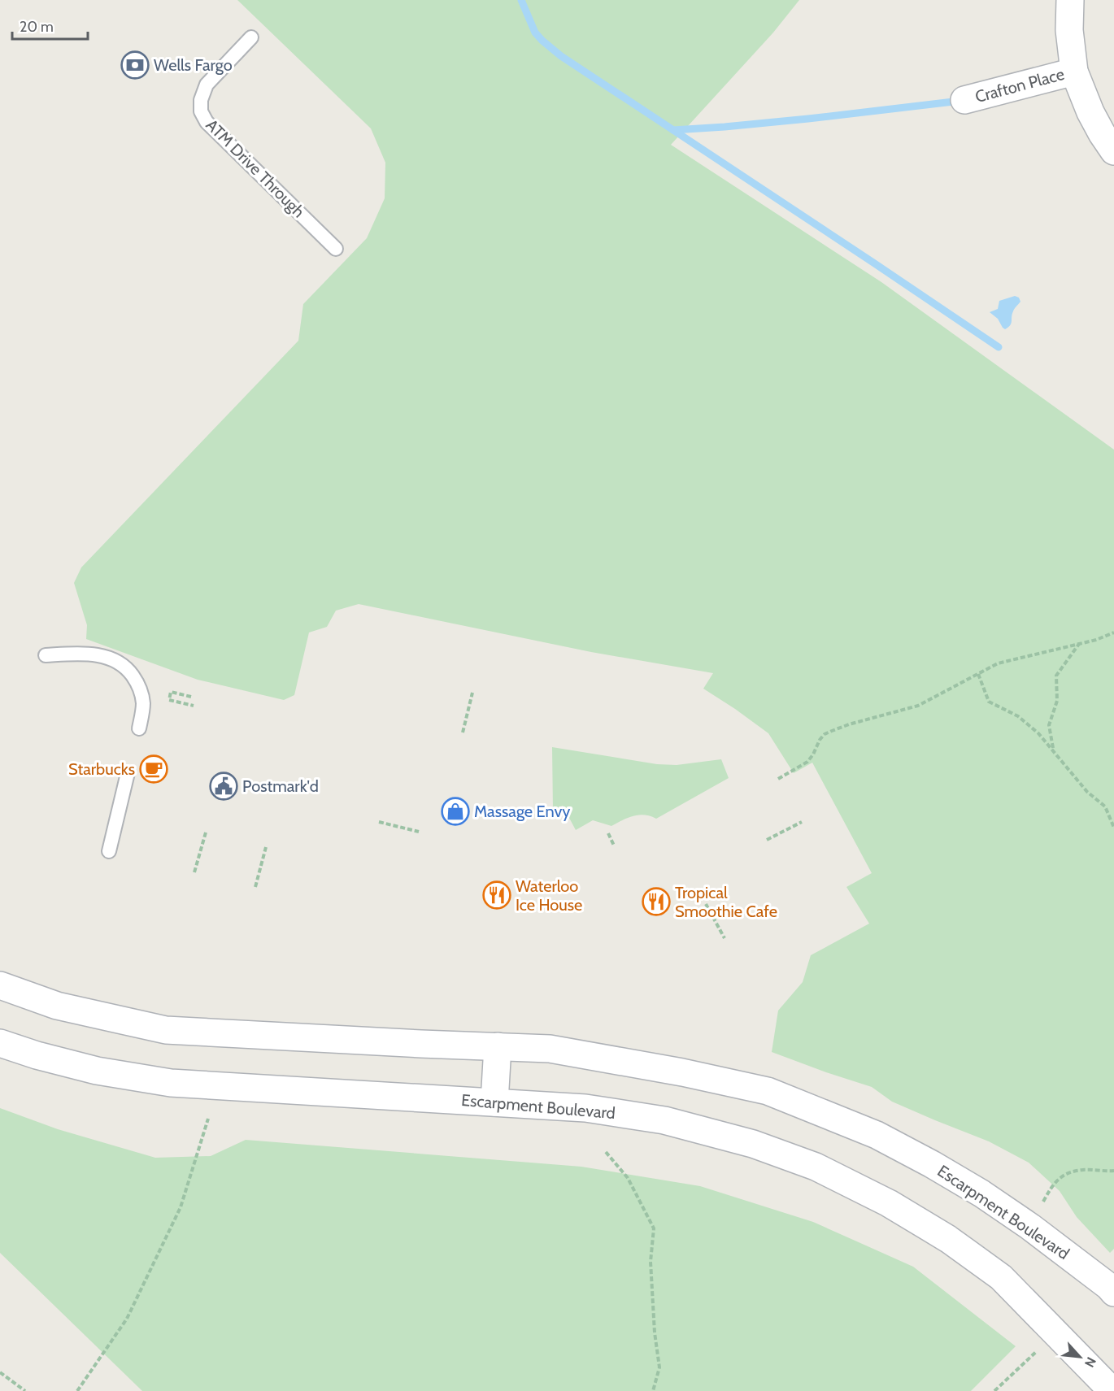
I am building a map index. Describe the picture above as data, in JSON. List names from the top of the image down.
{
  "streets": {
    "main road": ["Crafton Place", "Escarpment Boulevard"],
    "lane": ["ATM Drive Through"]
  },
  "places": {
    "bank": ["Wells Fargo"],
    "cafe": ["Starbucks"],
    "public building": ["Postmark'd"],
    "shop": ["Massage Envy"],
    "restaurant": ["Waterloo Ice House", "Tropical Smoothie Cafe"]
  },
  "scale_bar": "20 m",
  "north": "bottom right"
}
